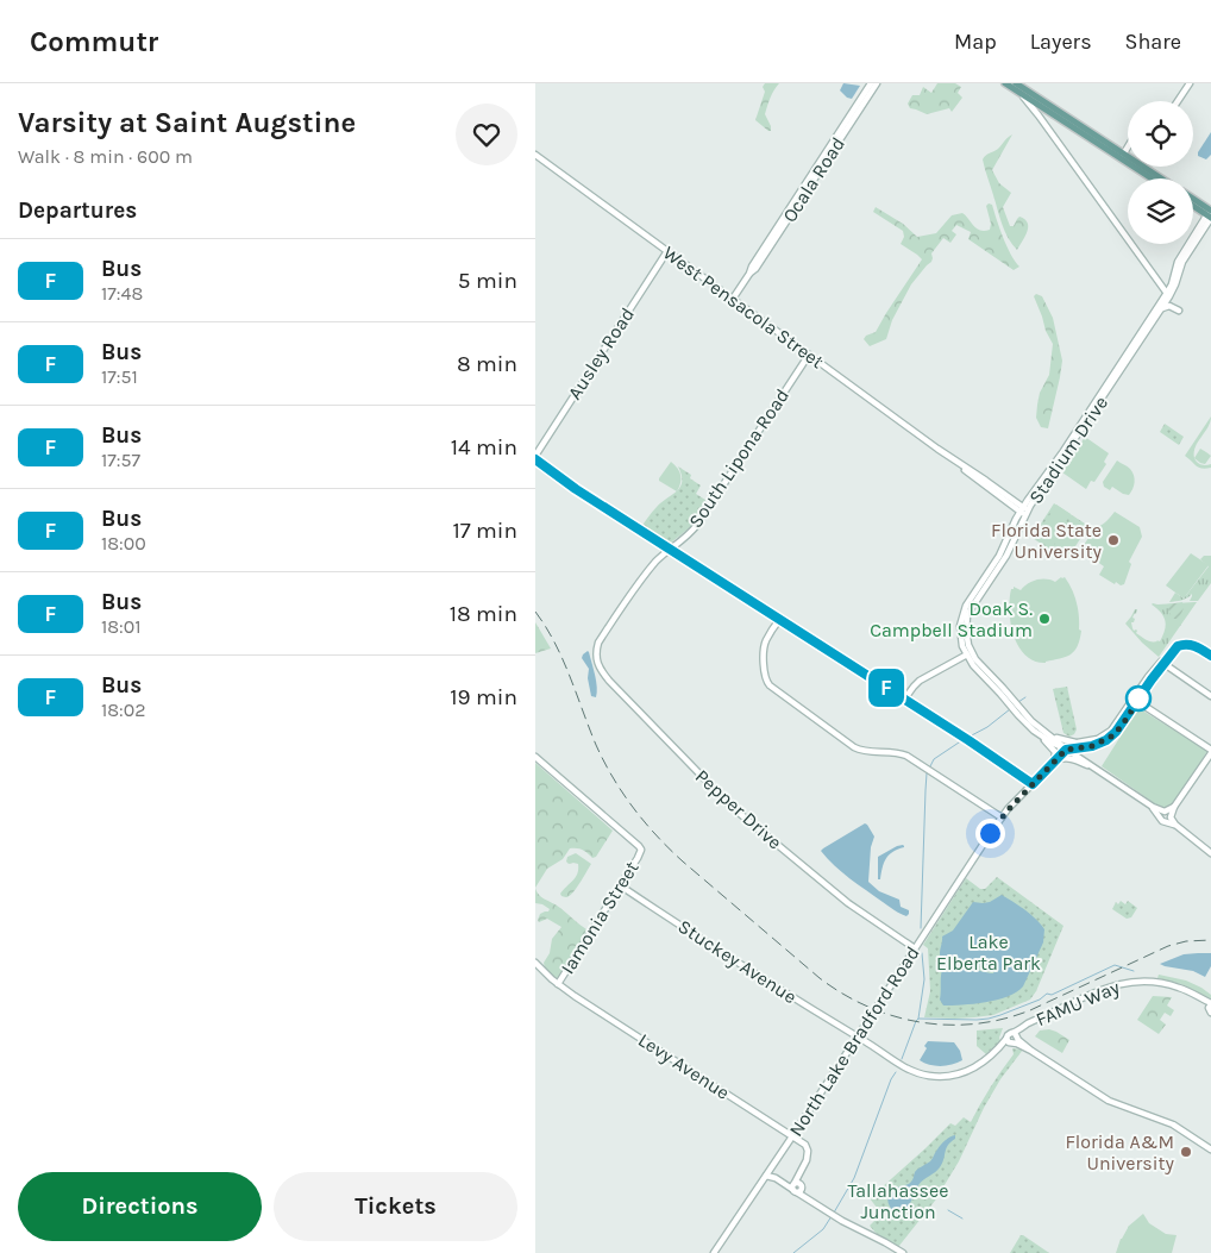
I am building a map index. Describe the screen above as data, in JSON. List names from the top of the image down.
{
  "streets": {
    "street": [
      "Ocala Road",
      "West Pensacola Street",
      "Ausley Road",
      "Stadium Drive",
      "South Lipona Road",
      "Pepper Drive",
      "Iamonia Street",
      "Stuckey Avenue",
      "FAMU Way",
      "North Lake Bradford Road",
      "Levy Avenue"
    ]
  },
  "crossings": [
    ["Ocala Road", "West Pensacola Street"],
    ["West Pensacola Street", "Ausley Road"],
    ["West Pensacola Street", "Stadium Drive"],
    ["West Pensacola Street", "South Lipona Road"],
    ["South Lipona Road", "Pepper Drive"],
    ["Pepper Drive", "North Lake Bradford Road"],
    ["Iamonia Street", "Stuckey Avenue"],
    ["Iamonia Street", "Levy Avenue"],
    ["Stuckey Avenue", "FAMU Way"],
    ["Stuckey Avenue", "North Lake Bradford Road"],
    ["FAMU Way", "North Lake Bradford Road"],
    ["North Lake Bradford Road", "Levy Avenue"]
  ],
  "parks": ["Lake Elberta Park", "Tallahassee Junction"],
  "places": ["Florida State University", "Doak S. Campbell Stadium", "Florida A&M University"],
  "lines": ["bus line F"],
  "page": {
    "header": "Commutr",
    "nav": ["Map", "Layers", "Share"],
    "heading": [
      ["Varsity at Saint Augstine", "Walk · 8 min · 600 m"],
      "Departures"
    ],
    "on_map": "F",
    "list": [
      {
        "mark": "F",
        "name": "Bus",
        "note": "17:48",
        "value": "5 min"
      },
      {
        "mark": "F",
        "name": "Bus",
        "note": "17:51",
        "value": "8 min"
      },
      {
        "mark": "F",
        "name": "Bus",
        "note": "17:57",
        "value": "14 min"
      },
      {
        "mark": "F",
        "name": "Bus",
        "note": "18:00",
        "value": "17 min"
      },
      {
        "mark": "F",
        "name": "Bus",
        "note": "18:01",
        "value": "18 min"
      },
      {
        "mark": "F",
        "name": "Bus",
        "note": "18:02",
        "value": "19 min"
      }
    ],
    "buttons": ["Directions", "Tickets"]
  }
}
